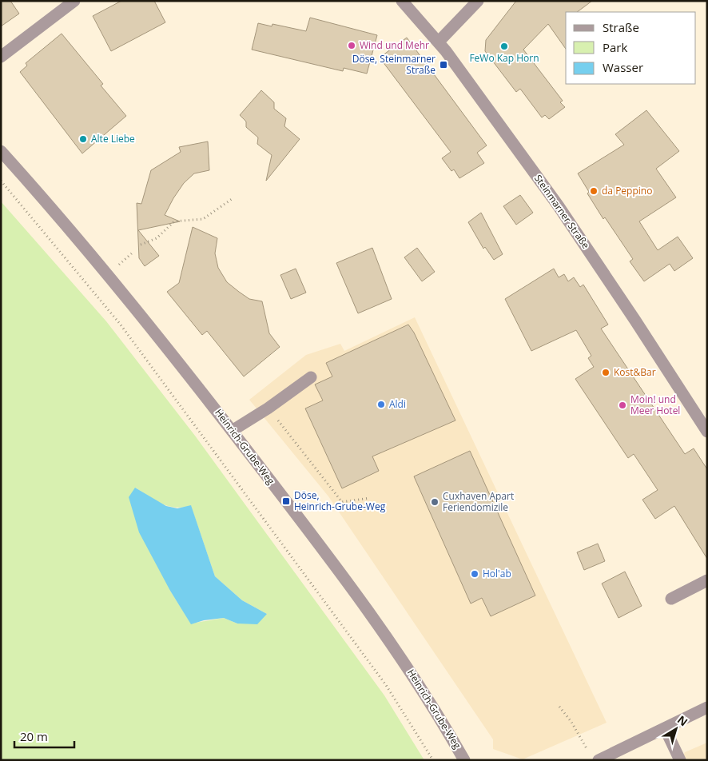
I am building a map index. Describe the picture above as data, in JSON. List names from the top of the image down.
{
  "streets": {
    "street": ["Steinmarner Straße", "Heinrich-Grube-Weg"]
  },
  "places": {
    "other": [
      "Wind und Mehr",
      "FeWo Kap Horn",
      "Alte Liebe",
      "da Peppino",
      "Kost&Bar",
      "Aldi",
      "Moin! und Meer Hotel",
      "Cuxhaven Apart Feriendomizile",
      "Hol'ab"
    ],
    "transit": ["Döse, Steinmarner Straße", "Döse, Heinrich-Grube-Weg"]
  },
  "legend": ["Straße", "Park", "Wasser"],
  "scale_bar": "20 m",
  "north": "top right"
}
